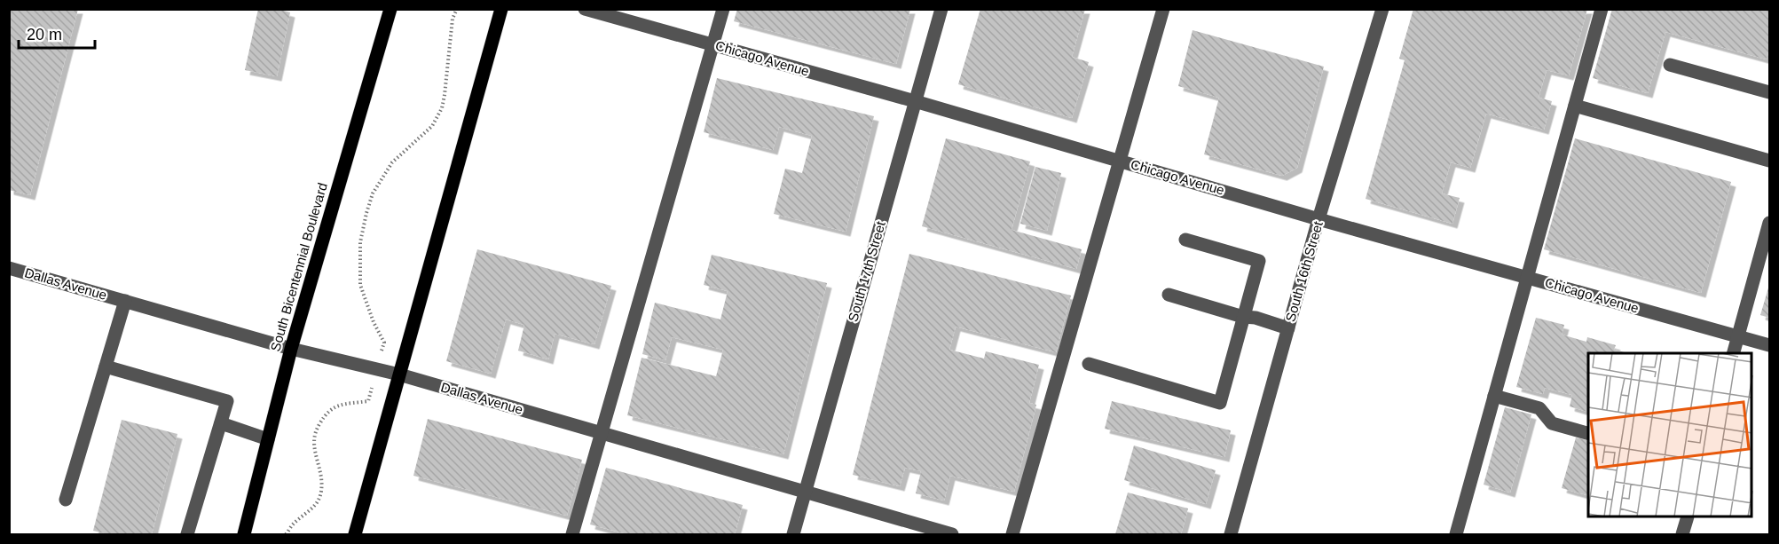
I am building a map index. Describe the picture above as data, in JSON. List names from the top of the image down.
{
  "streets": {
    "main road": ["South Bicentennial Boulevard"],
    "street": [
      "Chicago Avenue",
      "South 17th Street",
      "South 16th Street",
      "Dallas Avenue"
    ]
  },
  "crossings": [
    ["Chicago Avenue", "South 17th Street"],
    ["Chicago Avenue", "South 16th Street"],
    ["South Bicentennial Boulevard", "Dallas Avenue"],
    ["South 17th Street", "Dallas Avenue"]
  ],
  "scale_bar": "20 m"
}
